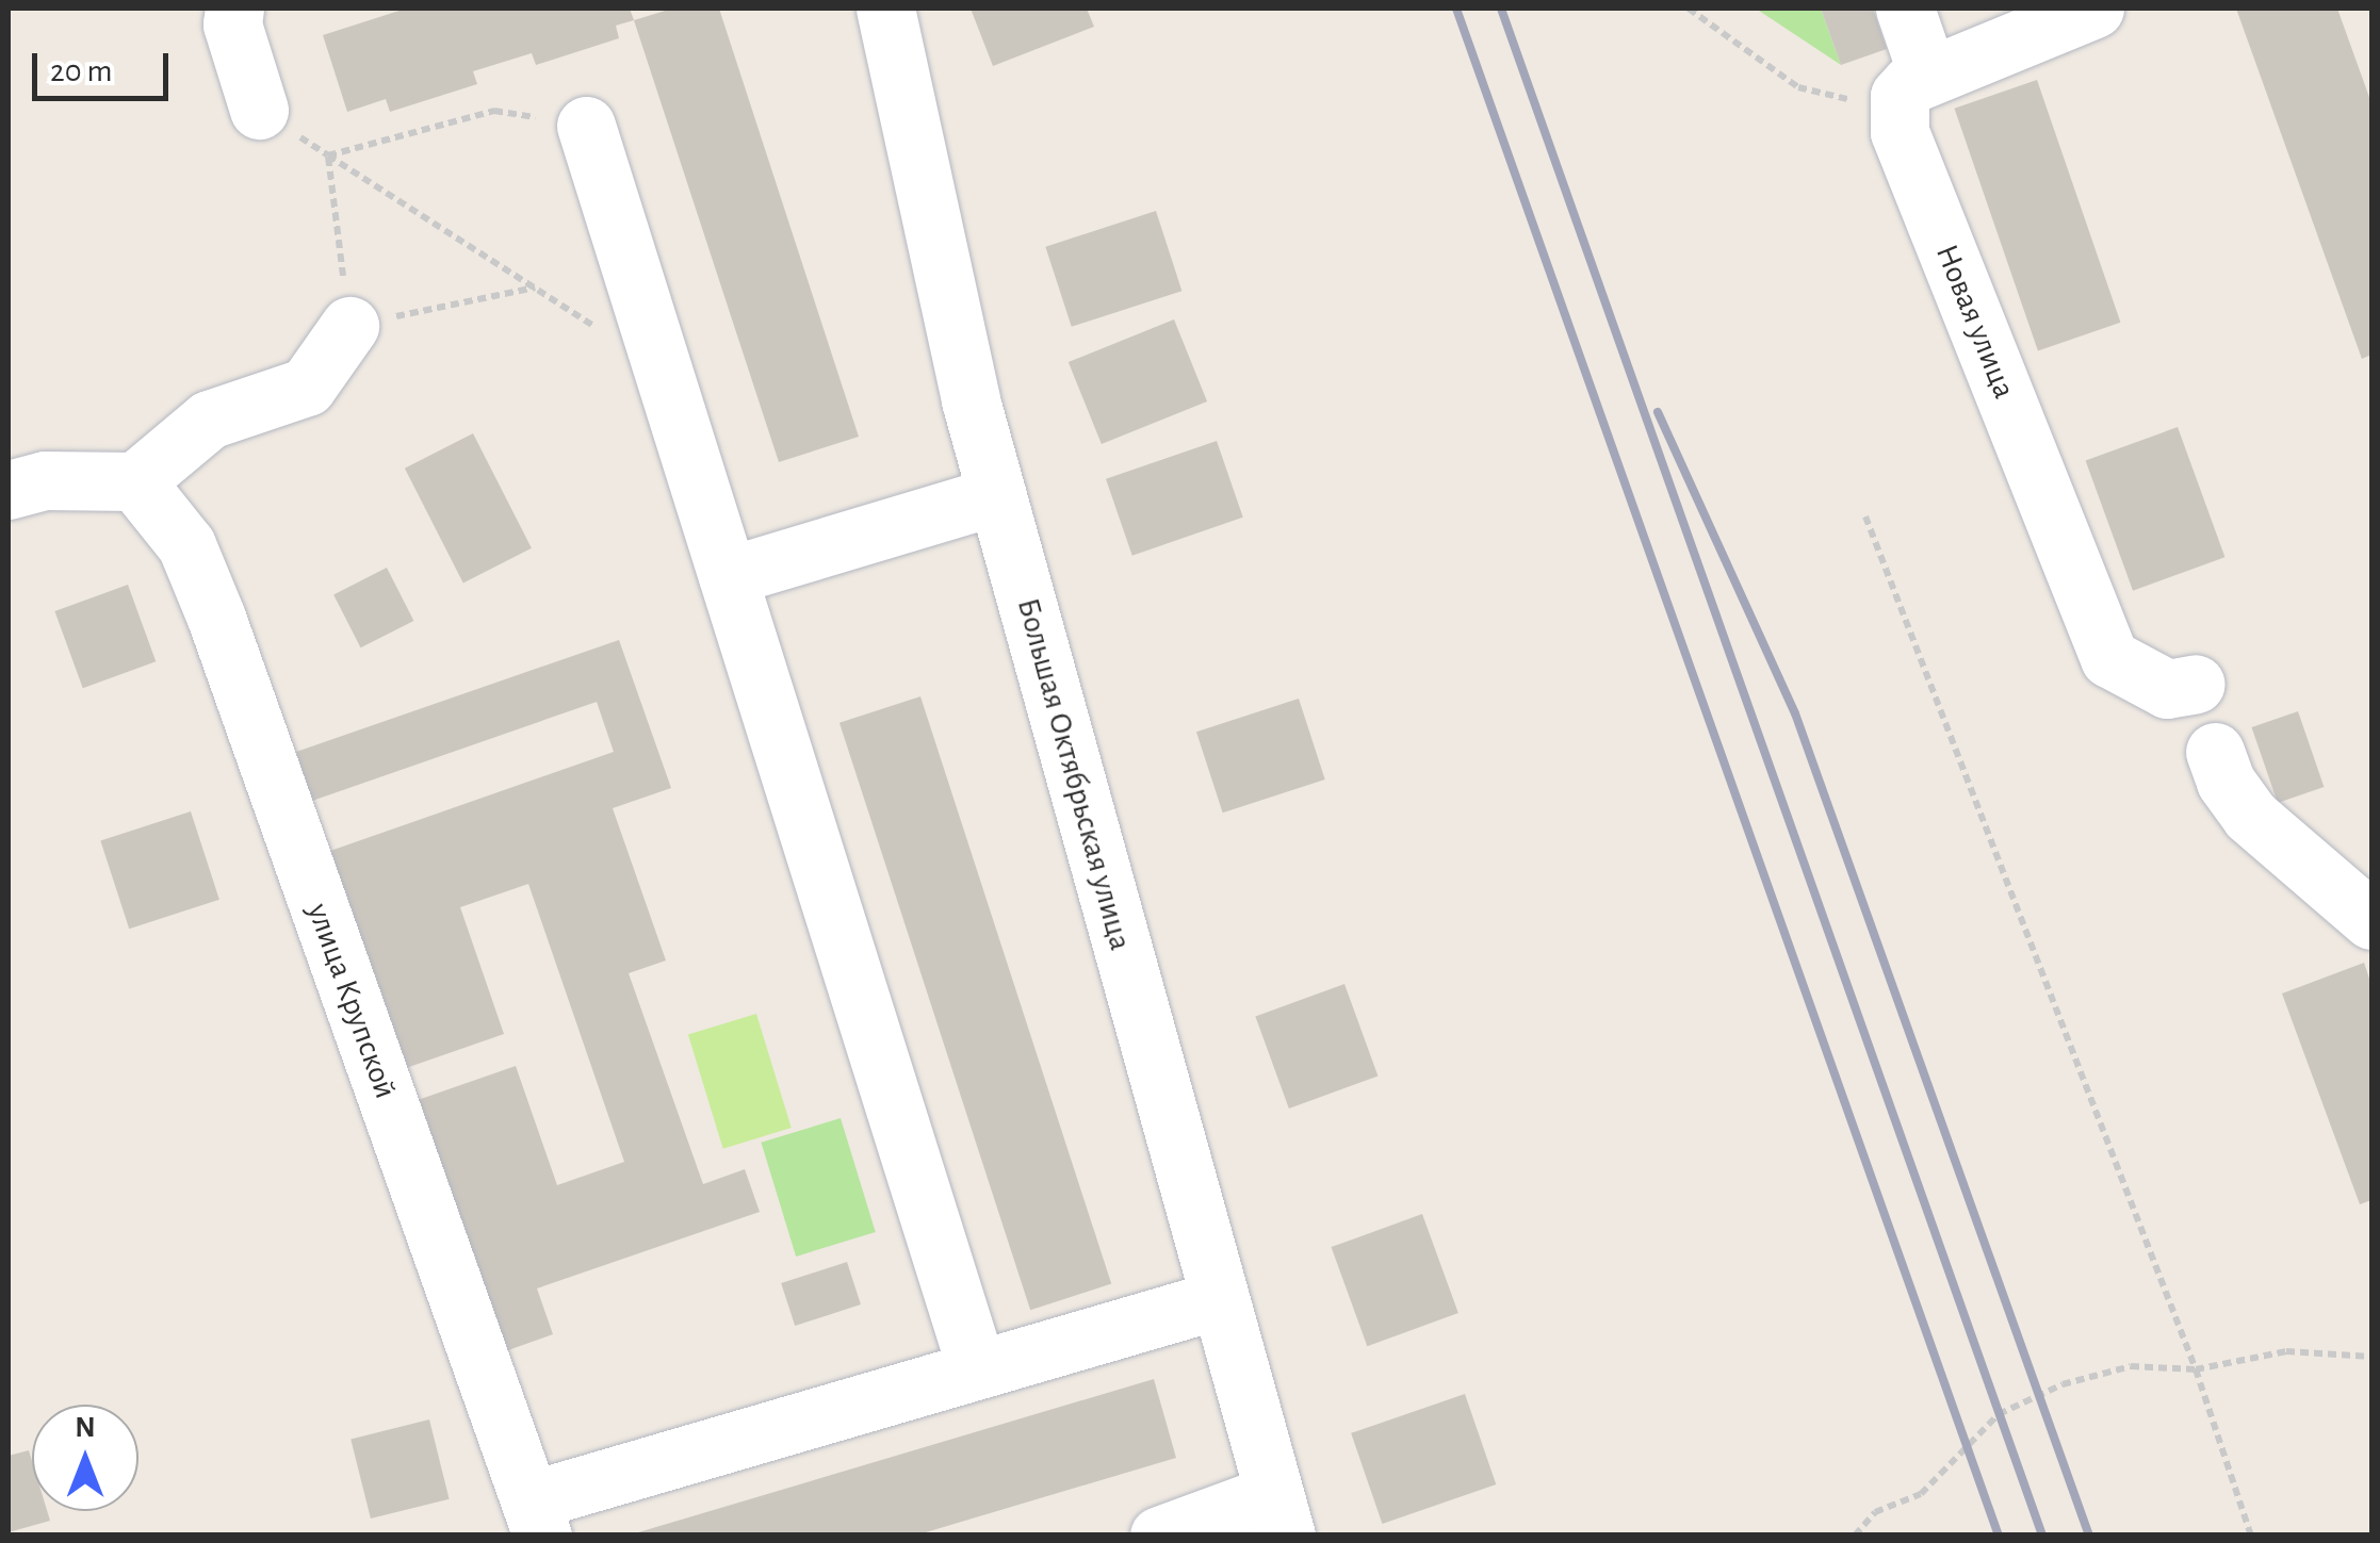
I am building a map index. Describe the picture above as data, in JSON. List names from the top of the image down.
{
  "streets": {
    "street": ["Новая улица", "Большая Октябрьская улица", "улица Крупской"]
  },
  "scale_bar": "20 m",
  "north": "top"
}
